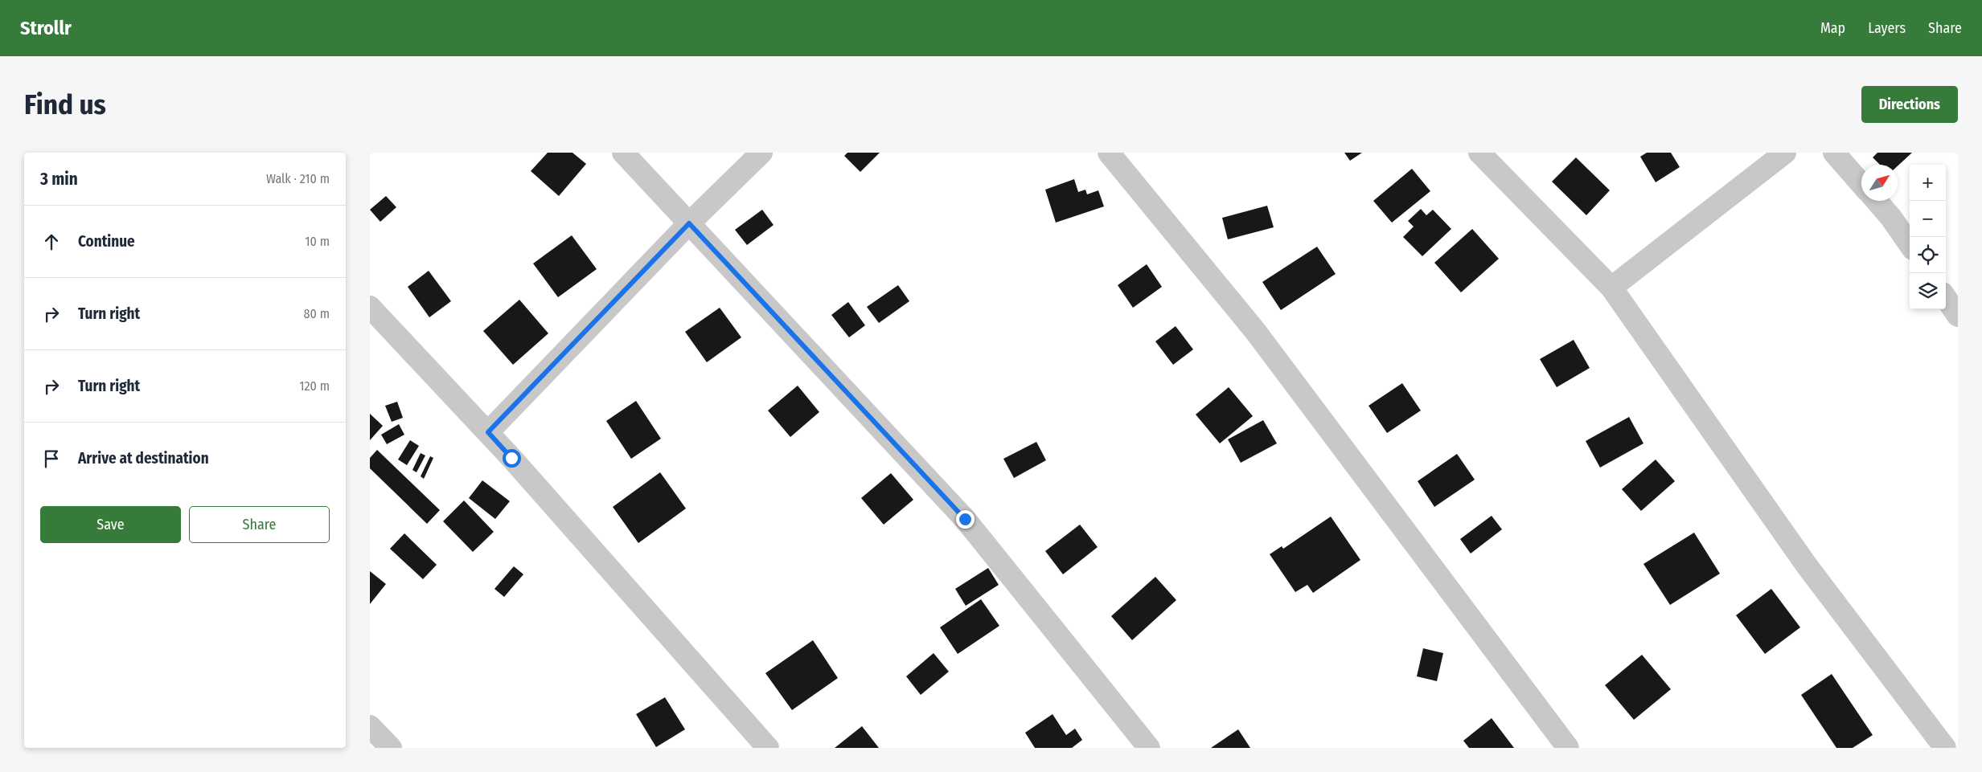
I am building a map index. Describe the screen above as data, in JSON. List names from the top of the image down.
{
  "north": "top right",
  "page": {
    "header": "Strollr",
    "nav": ["Map", "Layers", "Share"],
    "buttons": [
      "Directions",
      ["Save", "Share"]
    ],
    "title": "Find us",
    "heading": ["3 min", "Walk · 210 m"],
    "map_buttons": ["+", "−"],
    "list": [
      ["Continue", "10 m"],
      ["Turn right", "80 m"],
      ["Turn right", "120 m"],
      "Arrive at destination"
    ]
  }
}
